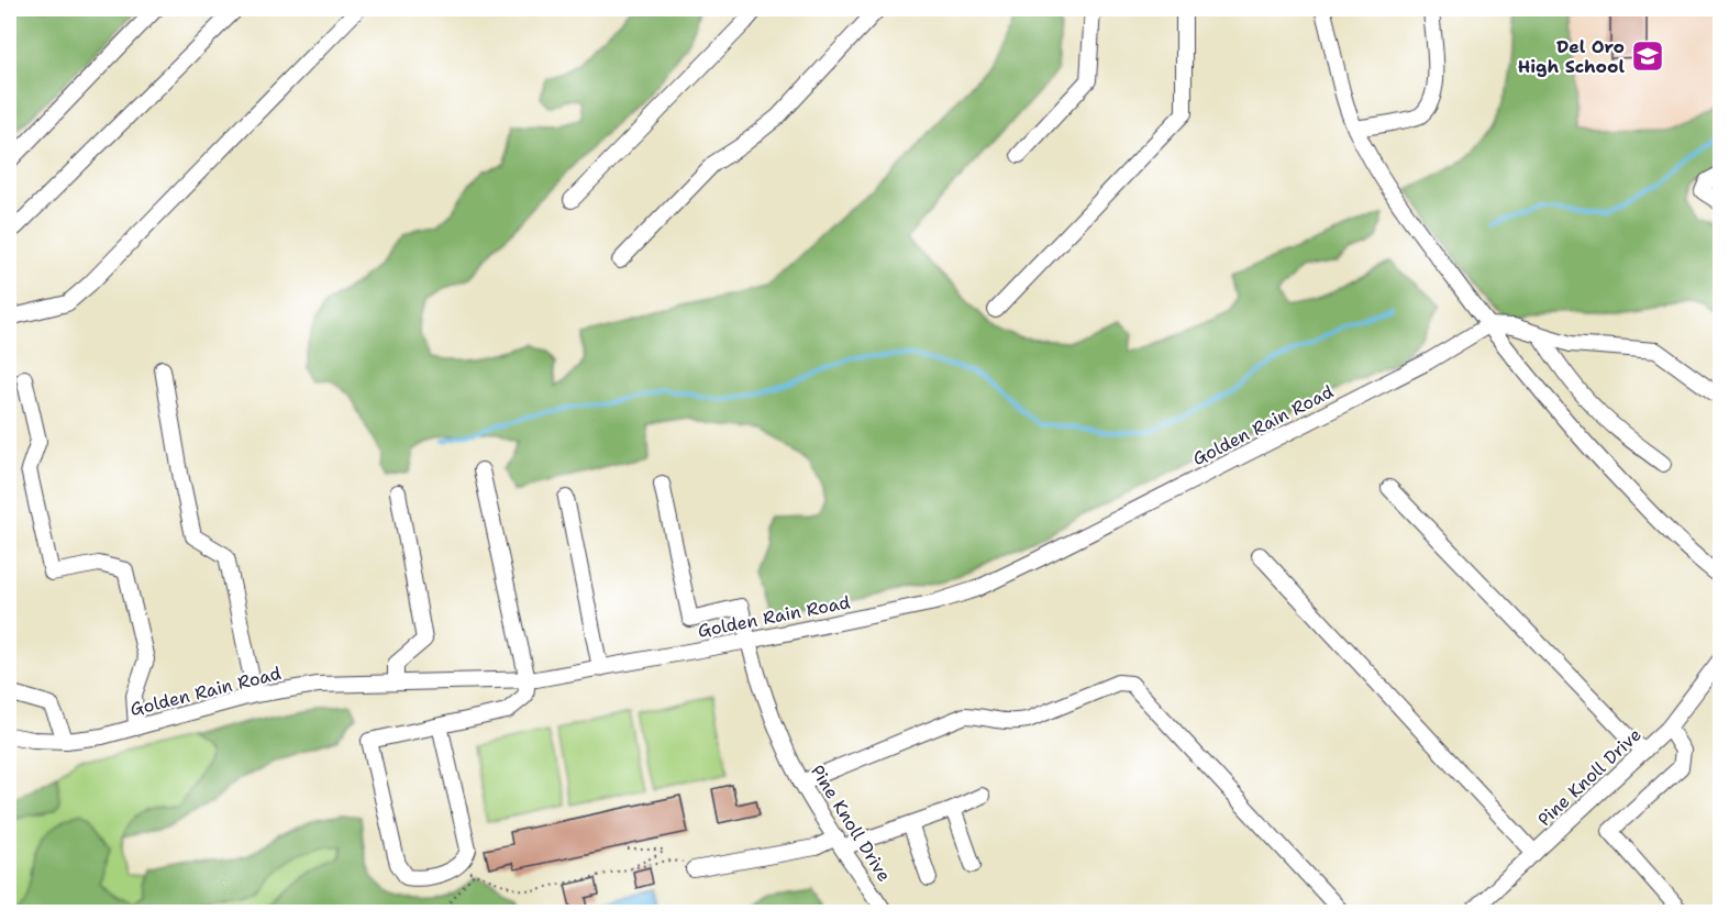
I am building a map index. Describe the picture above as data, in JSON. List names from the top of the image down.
{
  "streets": {
    "street": ["Golden Rain Road", "Pine Knoll Drive"]
  },
  "crossings": [
    ["Golden Rain Road", "Pine Knoll Drive"]
  ],
  "places": {
    "school or university": ["Del Oro High School"]
  }
}
